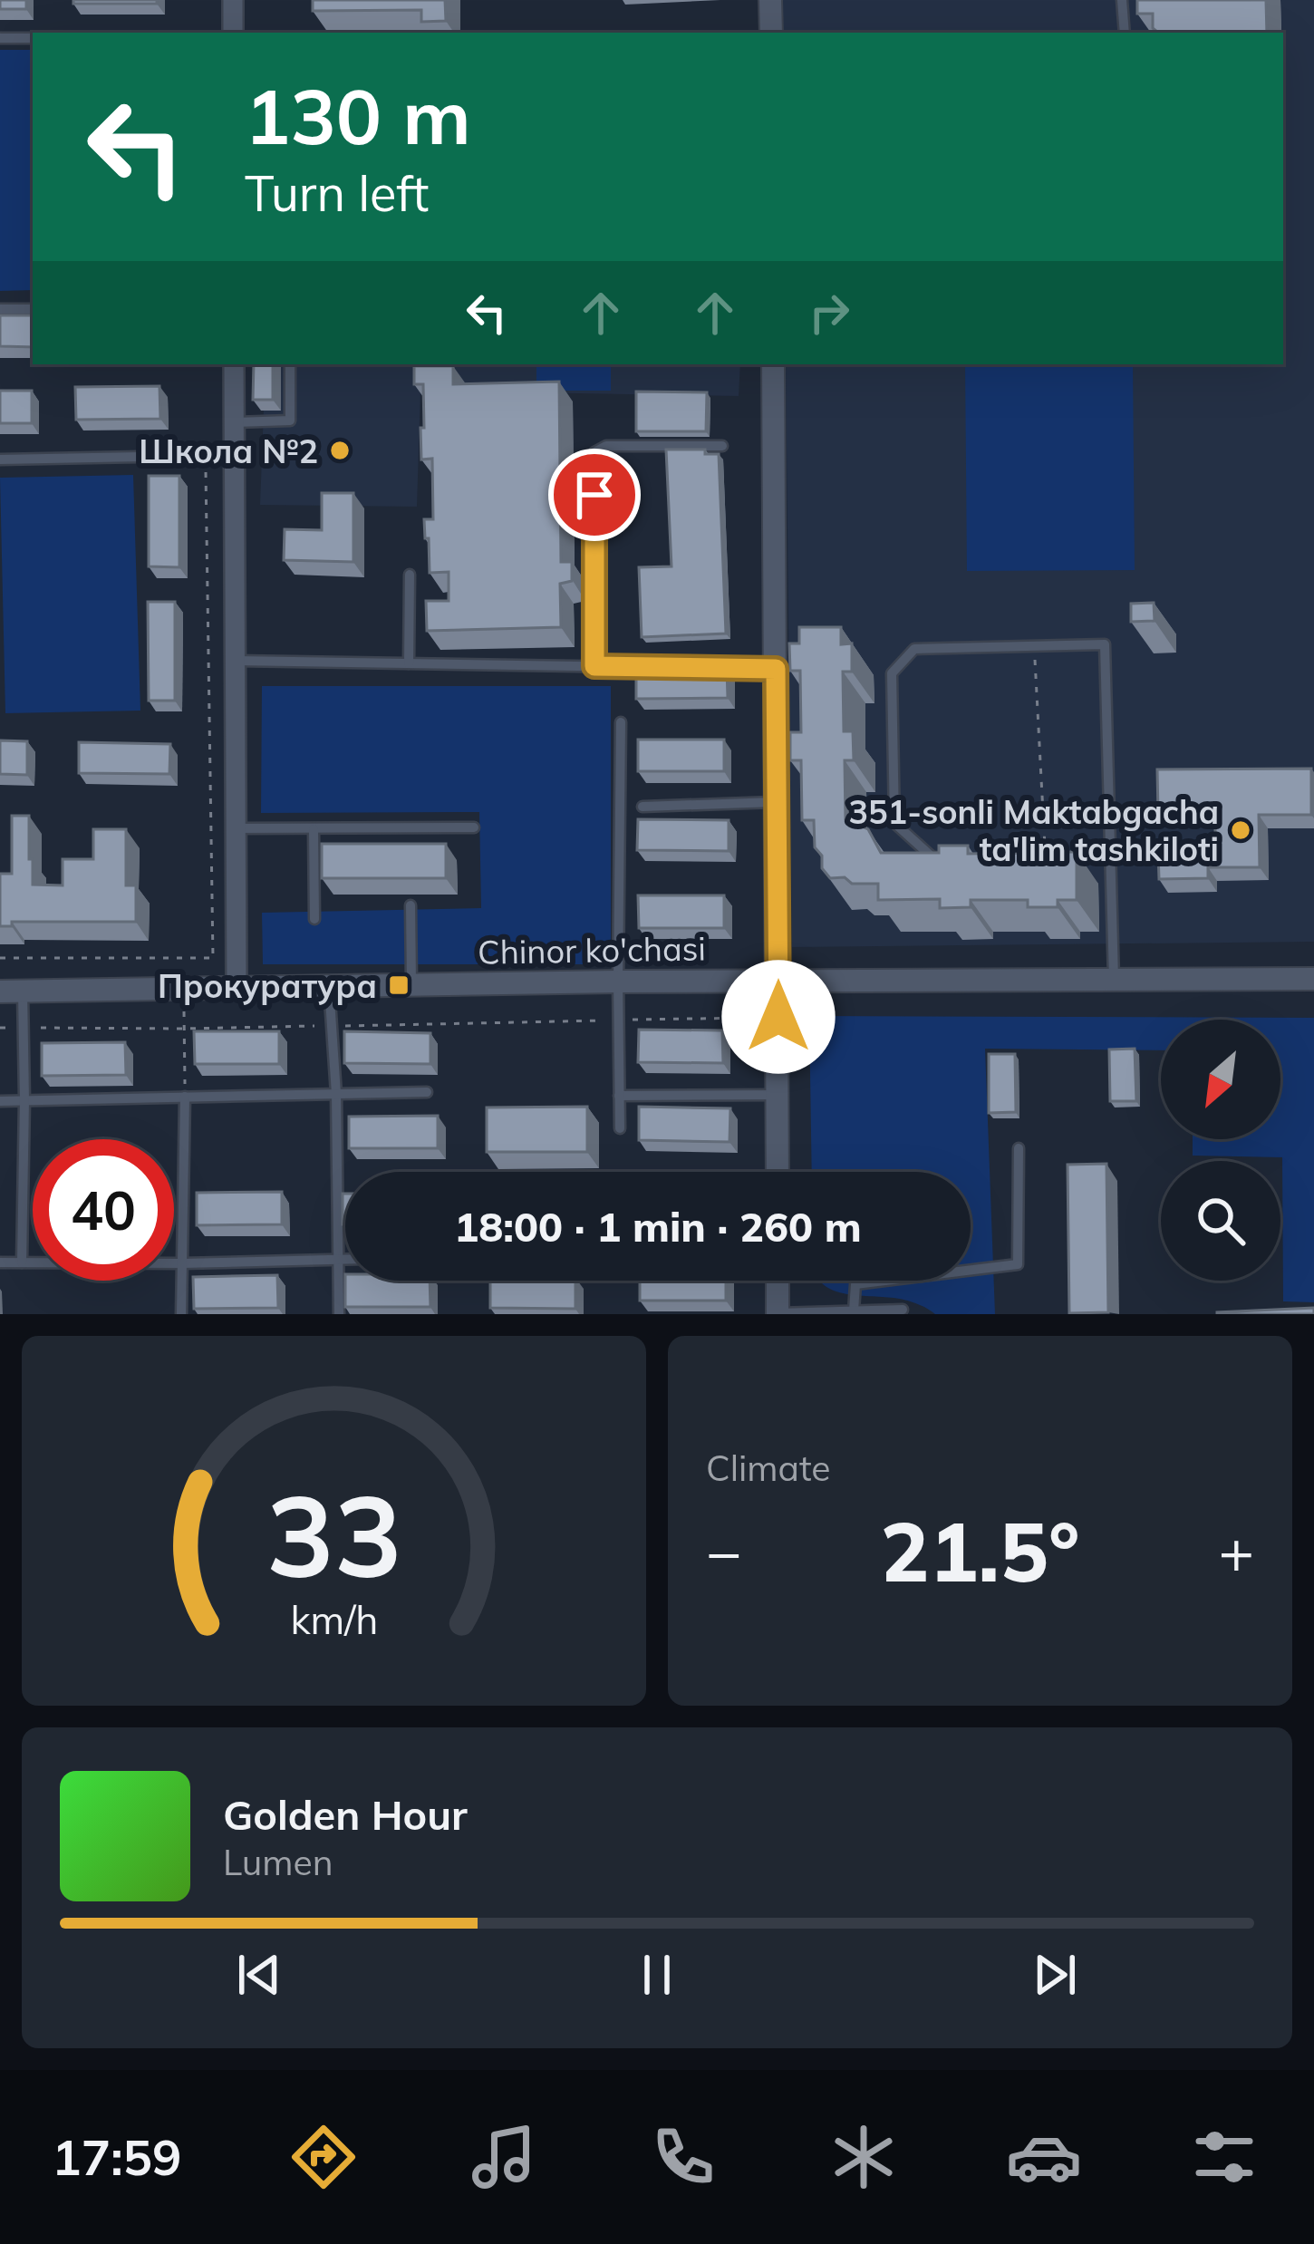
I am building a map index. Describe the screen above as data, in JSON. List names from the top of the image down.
{
  "streets": {
    "street": ["Chinor ko'chasi"]
  },
  "places": {
    "other": ["Школа №2", "351-sonli Maktabgacha ta'lim tashkiloti"],
    "transit": ["Прокуратура"]
  },
  "north": "bottom left",
  "page": {
    "turn": ["130 m", "Turn left"],
    "limit": "40",
    "trip": "18:00 · 1 min · 260 m",
    "tile": "Climate",
    "heat": ["−", "21.5°", "+"],
    "song": ["Golden Hour", "Lumen"],
    "tabs": "17:59",
    "gauge": ["33", "km/h"]
  }
}
